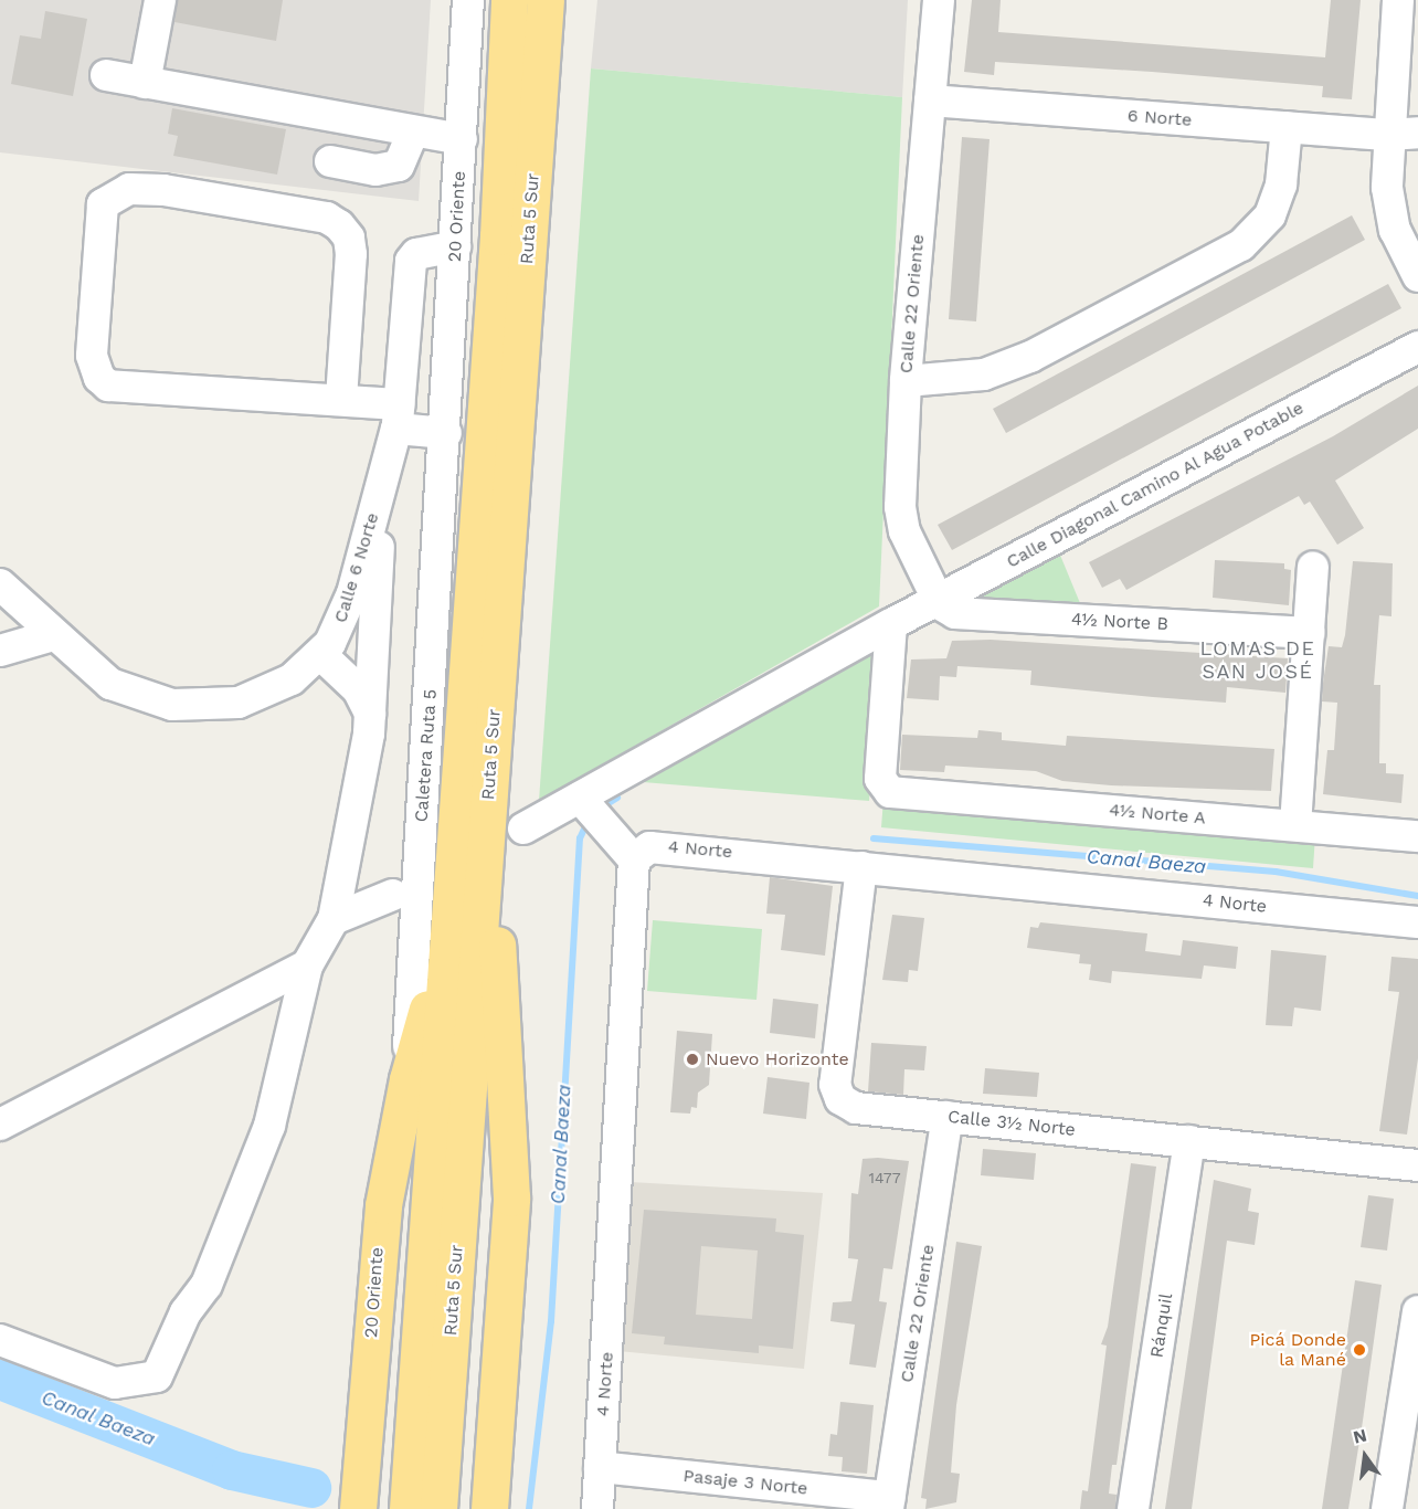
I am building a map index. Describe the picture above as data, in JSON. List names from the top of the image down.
{
  "streets": {
    "highway": ["20 Oriente", "Ruta 5 Sur"],
    "street": [
      "6 Norte",
      "Calle 22 Oriente",
      "Calle Diagonal Camino Al Agua Potable",
      "Calle 6 Norte",
      "4½ Norte B",
      "Caletera Ruta 5",
      "4½ Norte A",
      "4 Norte",
      "Calle 3½ Norte",
      "Ránquil",
      "Pasaje 3 Norte"
    ]
  },
  "crossings": [
    ["6 Norte", "Calle 22 Oriente"],
    ["20 Oriente", "Ruta 5 Sur"],
    ["20 Oriente", "Calle 6 Norte"],
    ["20 Oriente", "Caletera Ruta 5"],
    ["Calle 22 Oriente", "Calle Diagonal Camino Al Agua Potable"],
    ["Calle 22 Oriente", "4½ Norte B"],
    ["Calle 22 Oriente", "Calle 3½ Norte"],
    ["Calle 22 Oriente", "Pasaje 3 Norte"],
    ["Calle Diagonal Camino Al Agua Potable", "4½ Norte B"],
    ["Calle Diagonal Camino Al Agua Potable", "4½ Norte A"],
    ["4 Norte", "Calle 3½ Norte"],
    ["4 Norte", "Pasaje 3 Norte"],
    ["Calle 3½ Norte", "Ránquil"]
  ],
  "districts": ["LOMAS DE SAN JOSÉ"],
  "water": ["Canal Baeza"],
  "places": ["Nuevo Horizonte", "Picá Donde la Mané"],
  "house_numbers": ["1477"],
  "north": "top"
}
